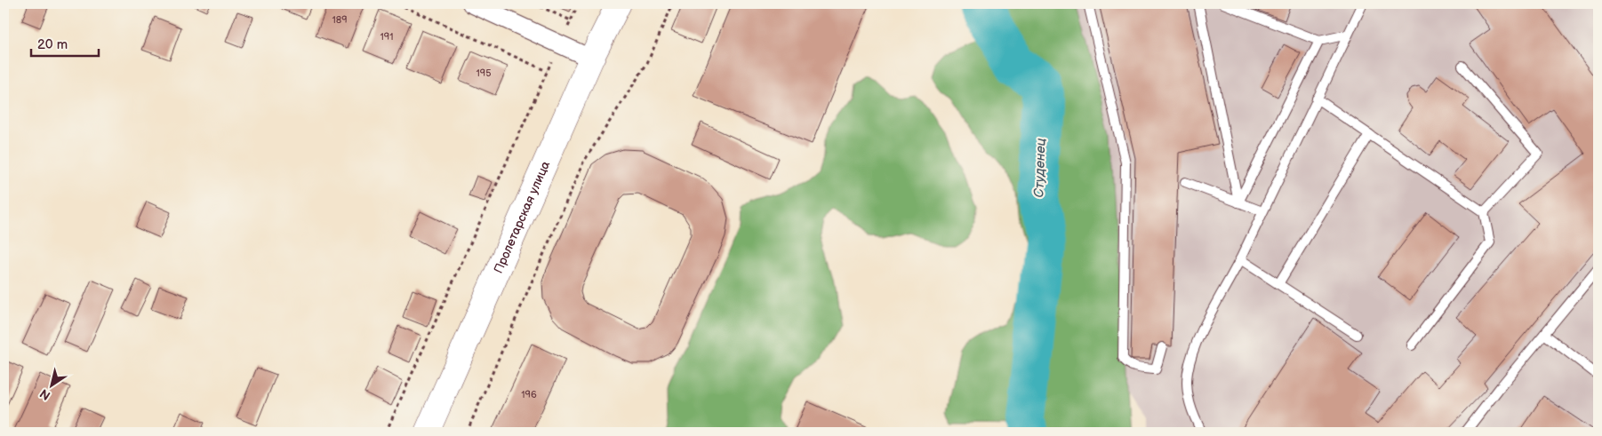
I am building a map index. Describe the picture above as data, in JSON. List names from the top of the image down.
{
  "streets": {
    "main road": ["Пролетарская улица"]
  },
  "water": ["Студенец"],
  "house_numbers": [
    "189",
    "191",
    "195",
    "196"
  ],
  "scale_bar": "20 m",
  "north": "bottom left"
}
